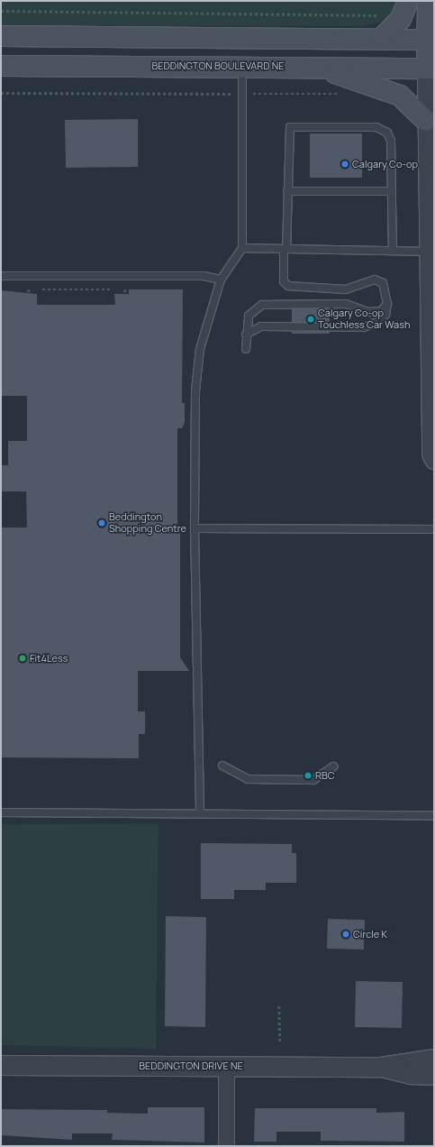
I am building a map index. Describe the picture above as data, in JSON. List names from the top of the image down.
{
  "streets": {
    "main road": ["BEDDINGTON BOULEVARD NE"],
    "street": ["BEDDINGTON DRIVE NE"]
  },
  "places": [
    "Calgary Co-op",
    "Calgary Co-op Touchless Car Wash",
    "Beddington Shopping Centre",
    "Fit4Less",
    "RBC",
    "Circle K"
  ]
}
